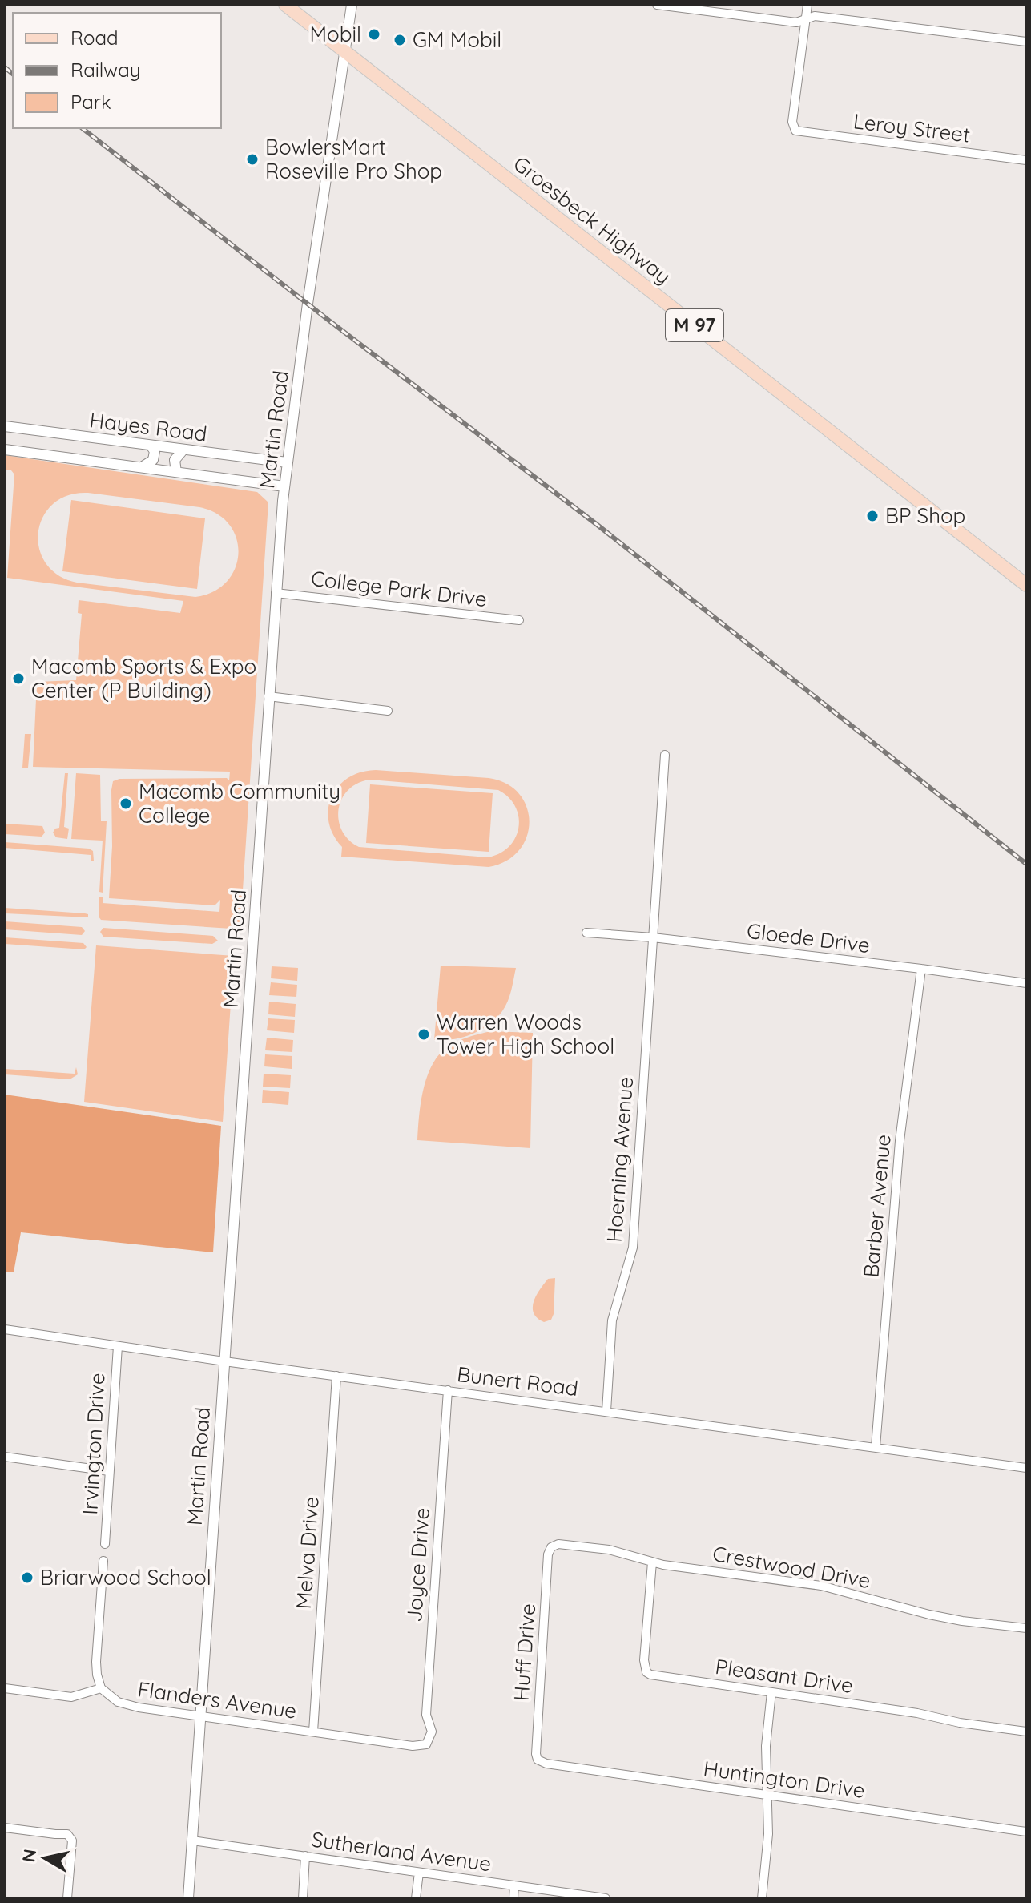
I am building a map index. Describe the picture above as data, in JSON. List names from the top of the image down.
{
  "streets": {
    "main road": ["Groesbeck Highway", "M 97"],
    "street": [
      "Leroy Street",
      "Hayes Road",
      "Martin Road",
      "College Park Drive",
      "Gloede Drive",
      "Hoerning Avenue",
      "Barber Avenue",
      "Bunert Road",
      "Irvington Drive",
      "Melva Drive",
      "Joyce Drive",
      "Crestwood Drive",
      "Huff Drive",
      "Pleasant Drive",
      "Flanders Avenue",
      "Huntington Drive",
      "Sutherland Avenue"
    ]
  },
  "crossings": [
    ["Groesbeck Highway", "Martin Road"],
    ["Hayes Road", "Martin Road"],
    ["Martin Road", "College Park Drive"],
    ["Martin Road", "Bunert Road"],
    ["Martin Road", "Flanders Avenue"],
    ["Martin Road", "Sutherland Avenue"],
    ["Gloede Drive", "Hoerning Avenue"],
    ["Gloede Drive", "Barber Avenue"],
    ["Hoerning Avenue", "Bunert Road"],
    ["Barber Avenue", "Bunert Road"],
    ["Bunert Road", "Irvington Drive"],
    ["Bunert Road", "Melva Drive"],
    ["Bunert Road", "Joyce Drive"],
    ["Melva Drive", "Flanders Avenue"],
    ["Joyce Drive", "Flanders Avenue"],
    ["Crestwood Drive", "Huff Drive"],
    ["Crestwood Drive", "Pleasant Drive"],
    ["Huff Drive", "Huntington Drive"]
  ],
  "places": [
    "Mobil",
    "GM Mobil",
    "BowlersMart Roseville Pro Shop",
    "BP Shop",
    "Macomb Sports & Expo Center (P Building)",
    "Macomb Community College",
    "Warren Woods Tower High School",
    "Briarwood School"
  ],
  "legend": ["Road", "Railway", "Park"],
  "north": "left"
}
